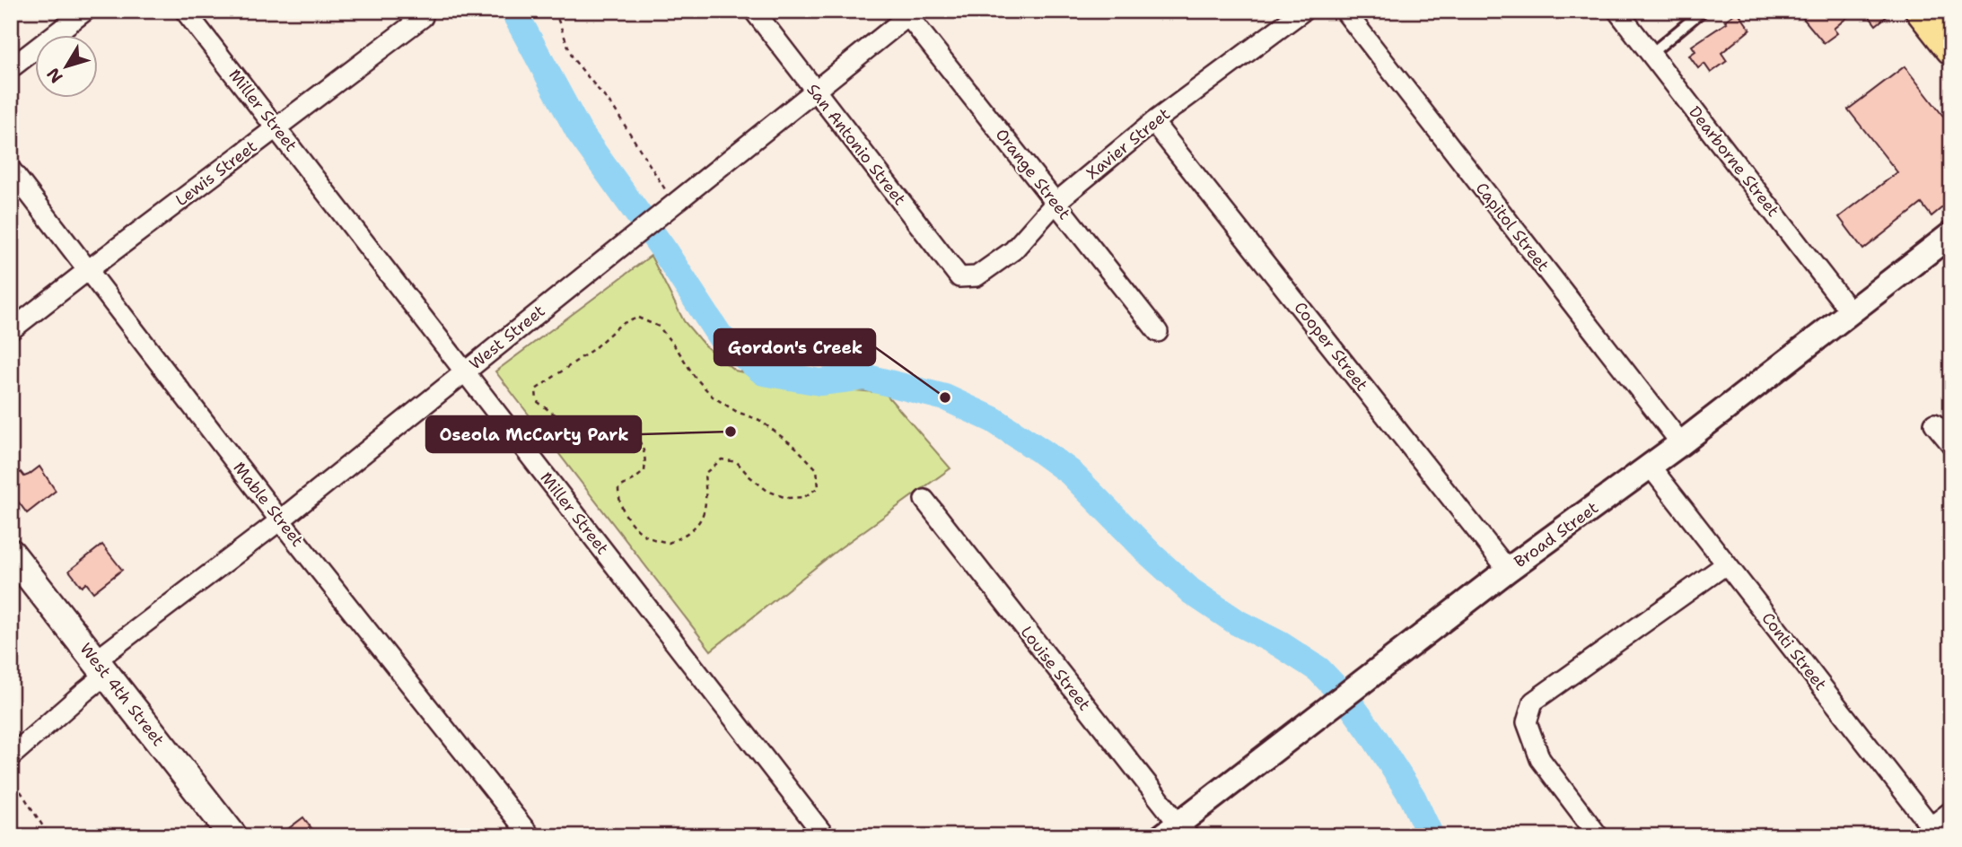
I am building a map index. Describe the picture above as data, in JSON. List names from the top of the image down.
{
  "streets": {
    "main road": ["West 4th Street"],
    "street": [
      "Miller Street",
      "Xavier Street",
      "San Antonio Street",
      "Dearborne Street",
      "Lewis Street",
      "Orange Street",
      "Capitol Street",
      "West Street",
      "Cooper Street",
      "Mable Street",
      "Broad Street",
      "Conti Street",
      "Louise Street"
    ]
  },
  "crossings": [
    ["Miller Street", "Lewis Street"],
    ["Miller Street", "West Street"],
    ["Xavier Street", "San Antonio Street"],
    ["Xavier Street", "Orange Street"],
    ["Xavier Street", "Cooper Street"],
    ["San Antonio Street", "West Street"],
    ["Dearborne Street", "Broad Street"],
    ["Lewis Street", "Mable Street"],
    ["Orange Street", "West Street"],
    ["Capitol Street", "Broad Street"],
    ["West Street", "Mable Street"],
    ["West Street", "West 4th Street"],
    ["Cooper Street", "Broad Street"],
    ["Broad Street", "Conti Street"],
    ["Broad Street", "Louise Street"]
  ],
  "places": ["Gordon's Creek", "Oseola McCarty Park"],
  "north": "bottom left"
}
